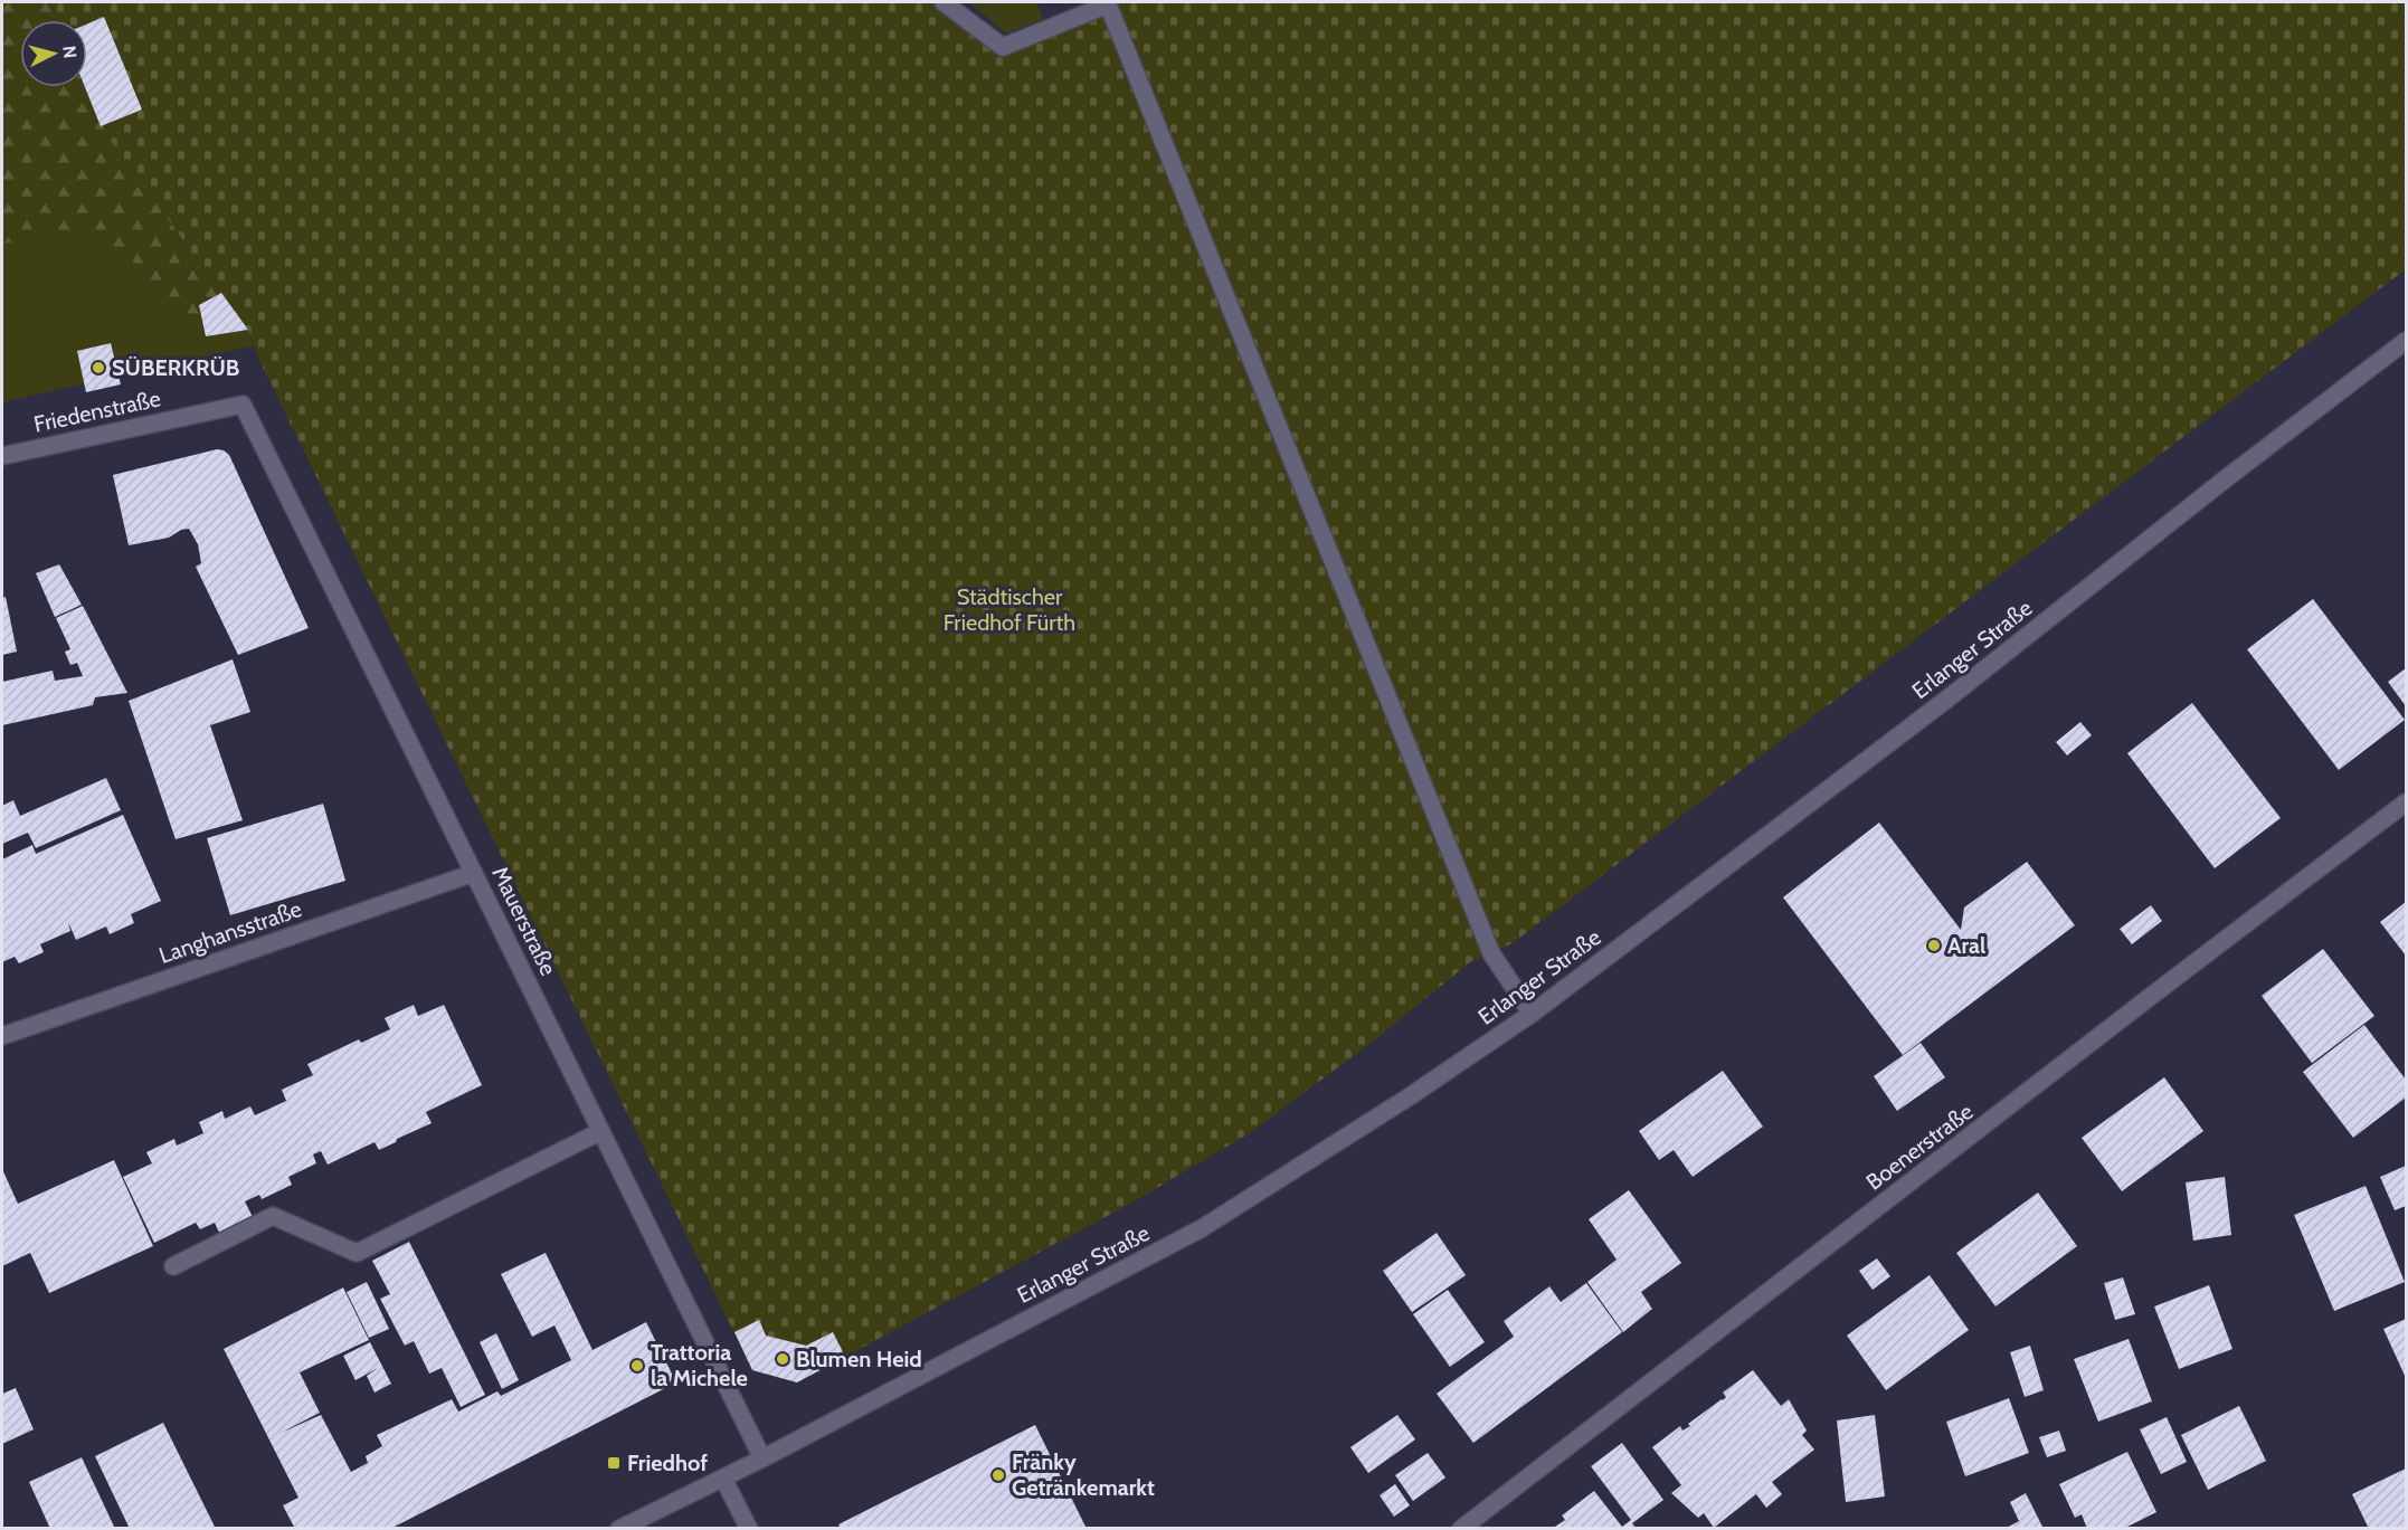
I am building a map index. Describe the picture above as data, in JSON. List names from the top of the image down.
{
  "streets": {
    "street": [
      "Friedenstraße",
      "Erlanger Straße",
      "Mauerstraße",
      "Langhansstraße",
      "Boenerstraße"
    ]
  },
  "crossings": [
    ["Friedenstraße", "Mauerstraße"],
    ["Erlanger Straße", "Mauerstraße"],
    ["Mauerstraße", "Langhansstraße"]
  ],
  "parks": ["Städtischer Friedhof Fürth"],
  "places": {
    "other": [
      "SÜBERKRÜB",
      "Aral",
      "Blumen Heid",
      "Trattoria la Michele",
      "Fränky Getränkemarkt"
    ],
    "transit": ["Friedhof"]
  },
  "north": "right"
}
